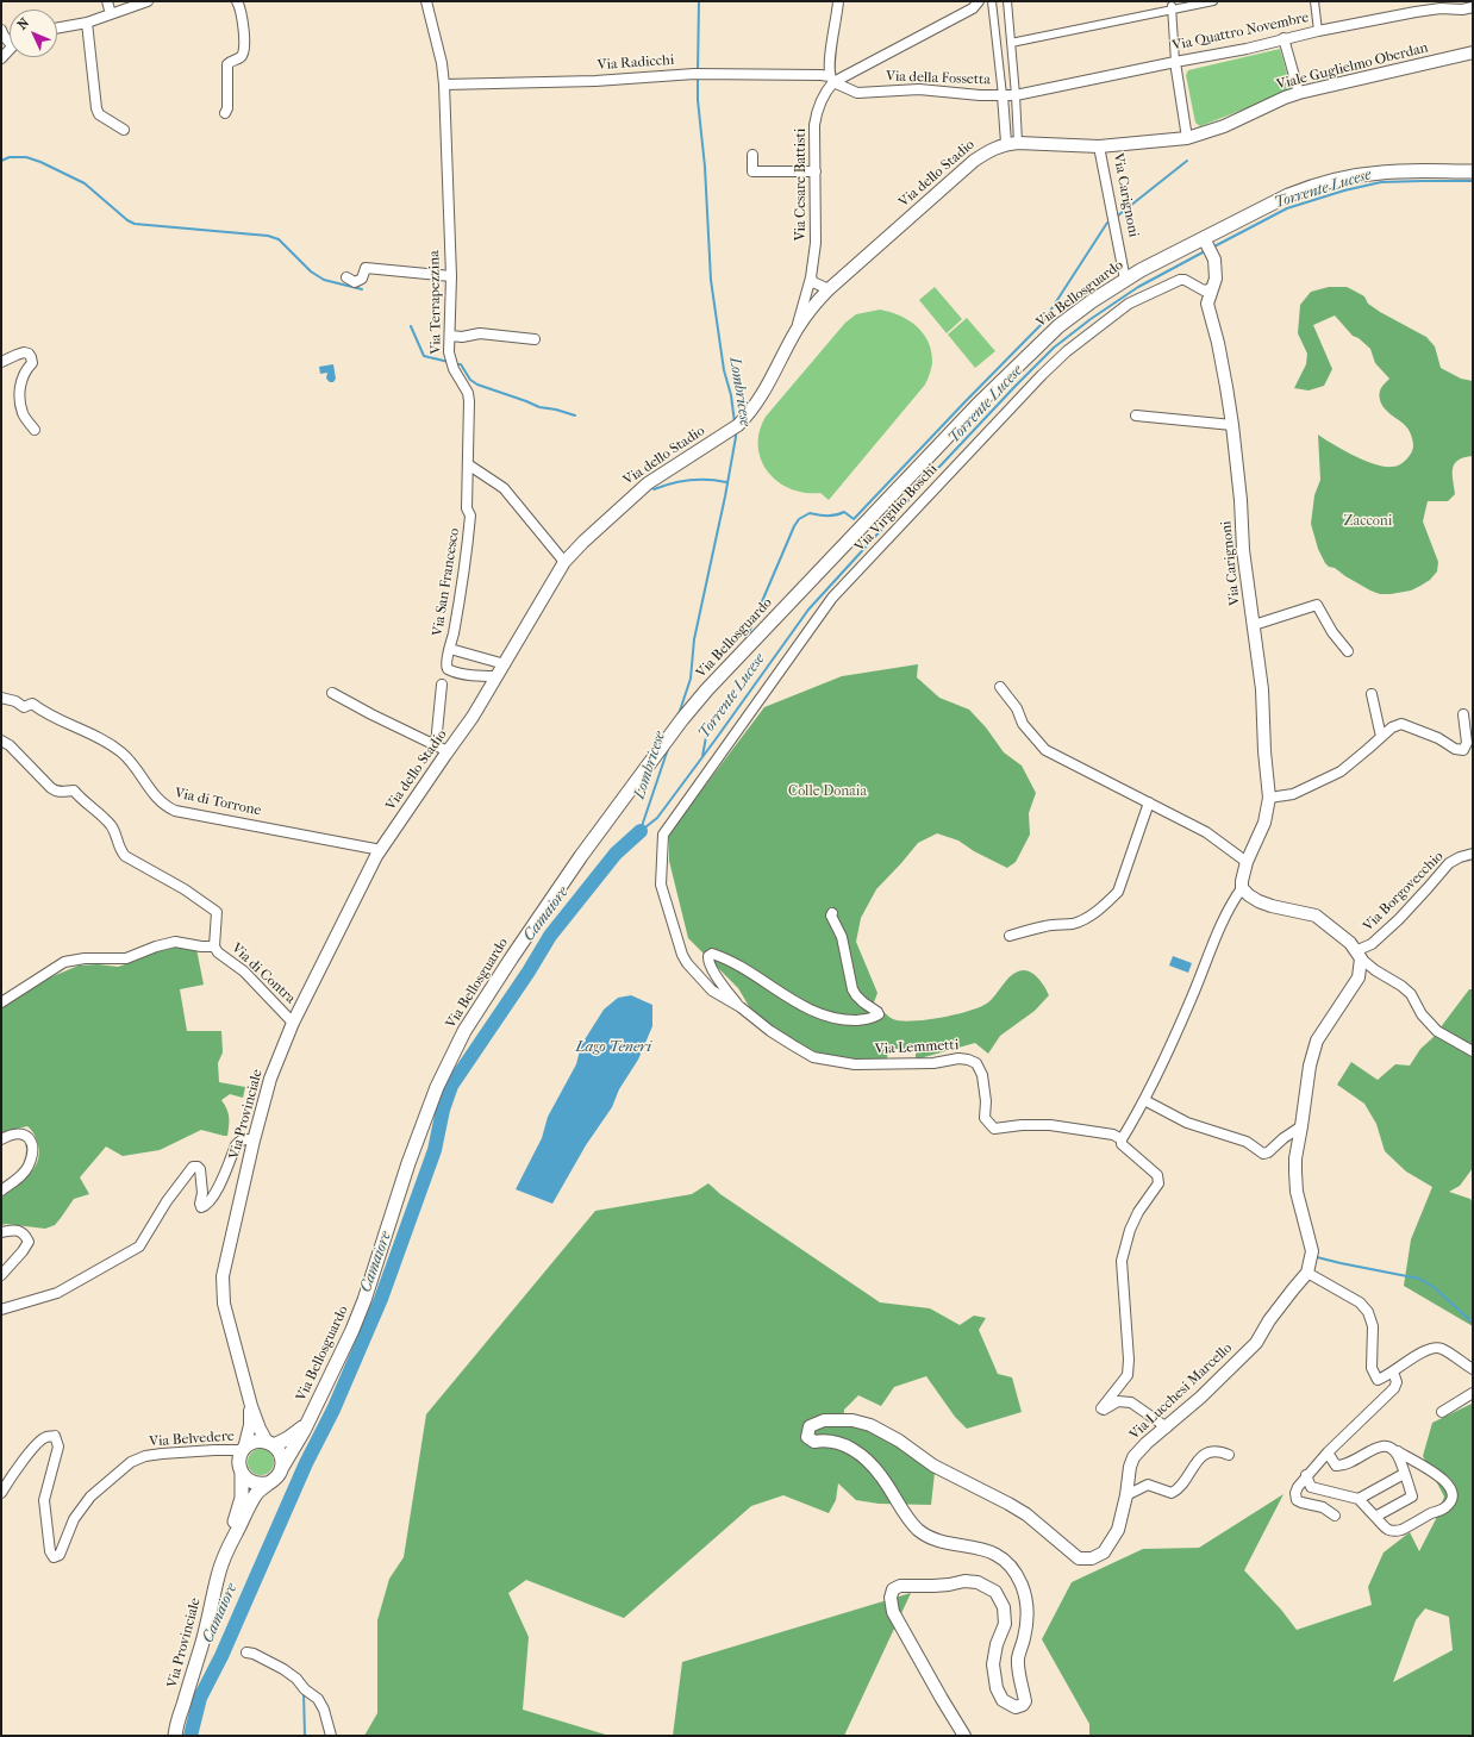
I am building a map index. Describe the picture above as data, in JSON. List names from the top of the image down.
{
  "streets": {
    "main road": ["Via Bellosguardo", "Via Provinciale"],
    "street": [
      "Via Quattro Novembre",
      "Via Radicchi",
      "Viale Guglielmo Oberdan",
      "Via della Fossetta",
      "Via dello Stadio",
      "Via Cesare Battisti",
      "Via Carignoni",
      "Via Terrapezzina",
      "Via Virgilio Boschi",
      "Via San Francesco",
      "Via di Torrone",
      "Via Borgovecchio",
      "Via di Contra",
      "Via Lemmetti",
      "Via Lucchesi Marcello",
      "Via Belvedere"
    ]
  },
  "crossings": [
    ["Via Quattro Novembre", "Via della Fossetta"],
    ["Via Radicchi", "Via della Fossetta"],
    ["Via Radicchi", "Via Cesare Battisti"],
    ["Via Radicchi", "Via Terrapezzina"],
    ["Viale Guglielmo Oberdan", "Via dello Stadio"],
    ["Viale Guglielmo Oberdan", "Via Carignoni"],
    ["Via della Fossetta", "Via Cesare Battisti"],
    ["Via dello Stadio", "Via Cesare Battisti"],
    ["Via dello Stadio", "Via San Francesco"],
    ["Via dello Stadio", "Via di Torrone"],
    ["Via dello Stadio", "Via Provinciale"],
    ["Via Carignoni", "Via Bellosguardo"],
    ["Via Carignoni", "Via Virgilio Boschi"],
    ["Via Bellosguardo", "Via Provinciale"],
    ["Via Terrapezzina", "Via San Francesco"],
    ["Via Virgilio Boschi", "Via Lemmetti"],
    ["Via di Torrone", "Via Provinciale"],
    ["Via Borgovecchio", "Via Lucchesi Marcello"],
    ["Via di Contra", "Via Provinciale"],
    ["Via Provinciale", "Via Belvedere"]
  ],
  "water": [
    "Torrente Lucese",
    "Lombricese",
    "Camaiore",
    "Lago Teneri"
  ],
  "parks": ["Zacconi", "Colle Donaia"],
  "north": "top left"
}
